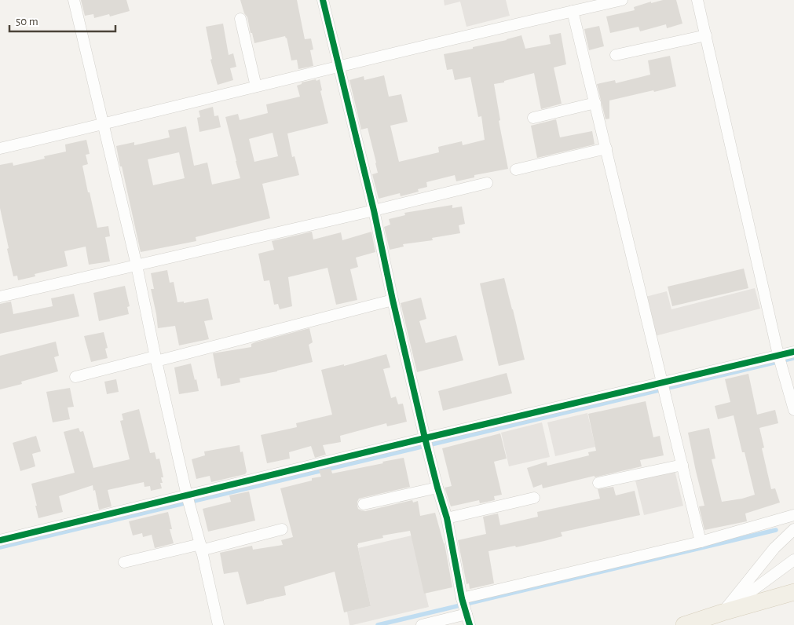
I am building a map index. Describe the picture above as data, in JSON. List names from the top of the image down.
{
  "scale_bar": "50 m"
}
